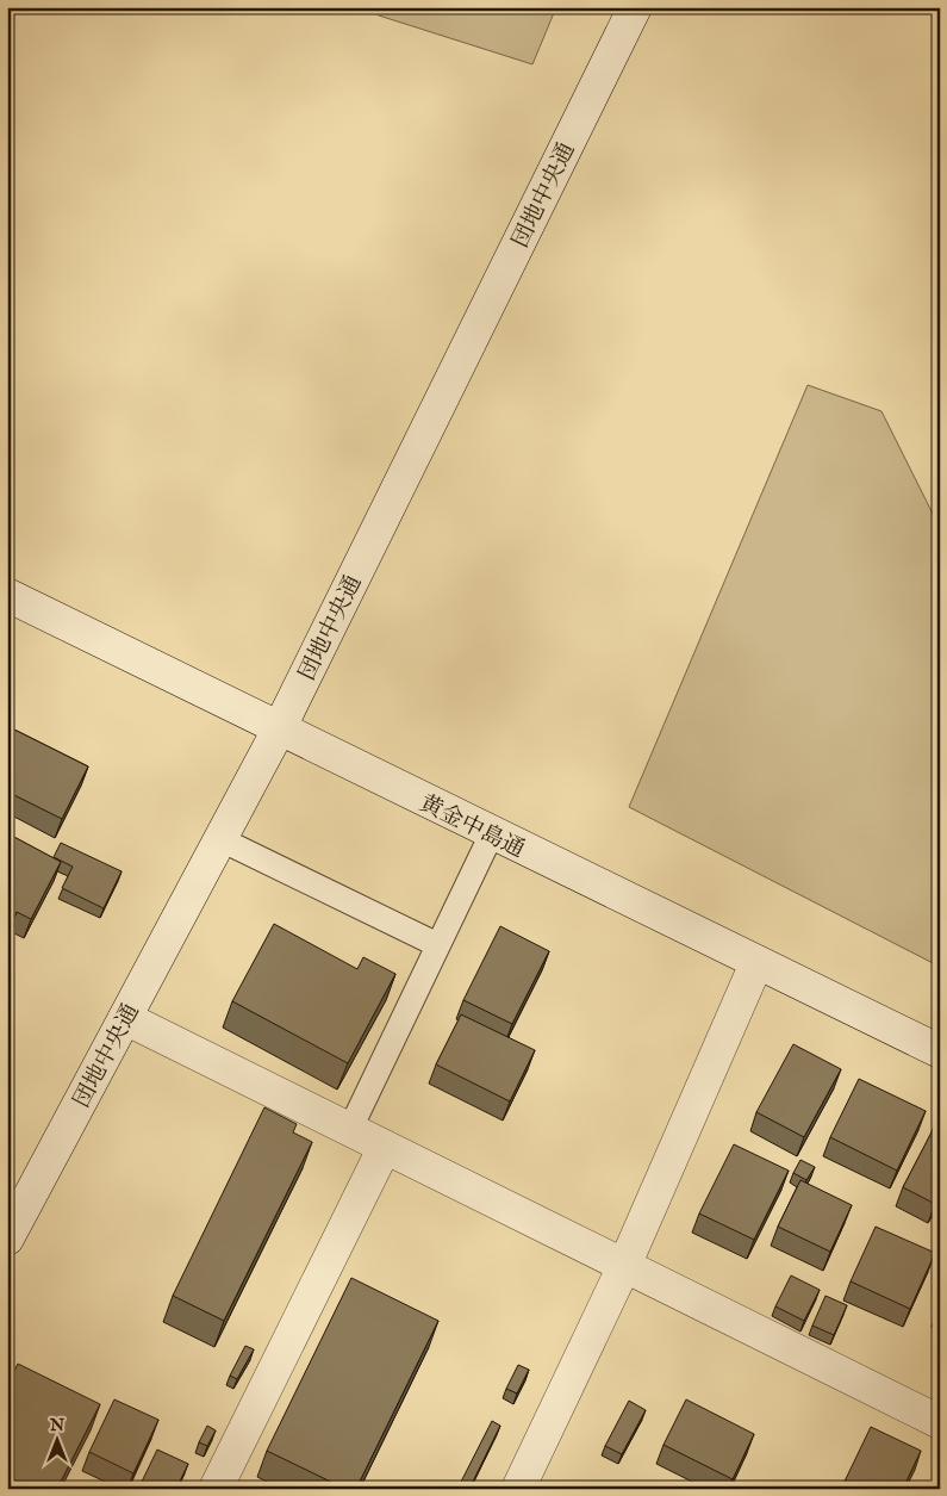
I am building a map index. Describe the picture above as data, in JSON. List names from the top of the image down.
{
  "streets": {
    "street": ["団地中央通", "黄金中島通"]
  },
  "crossings": [
    ["団地中央通", "黄金中島通"]
  ],
  "north": "top"
}
